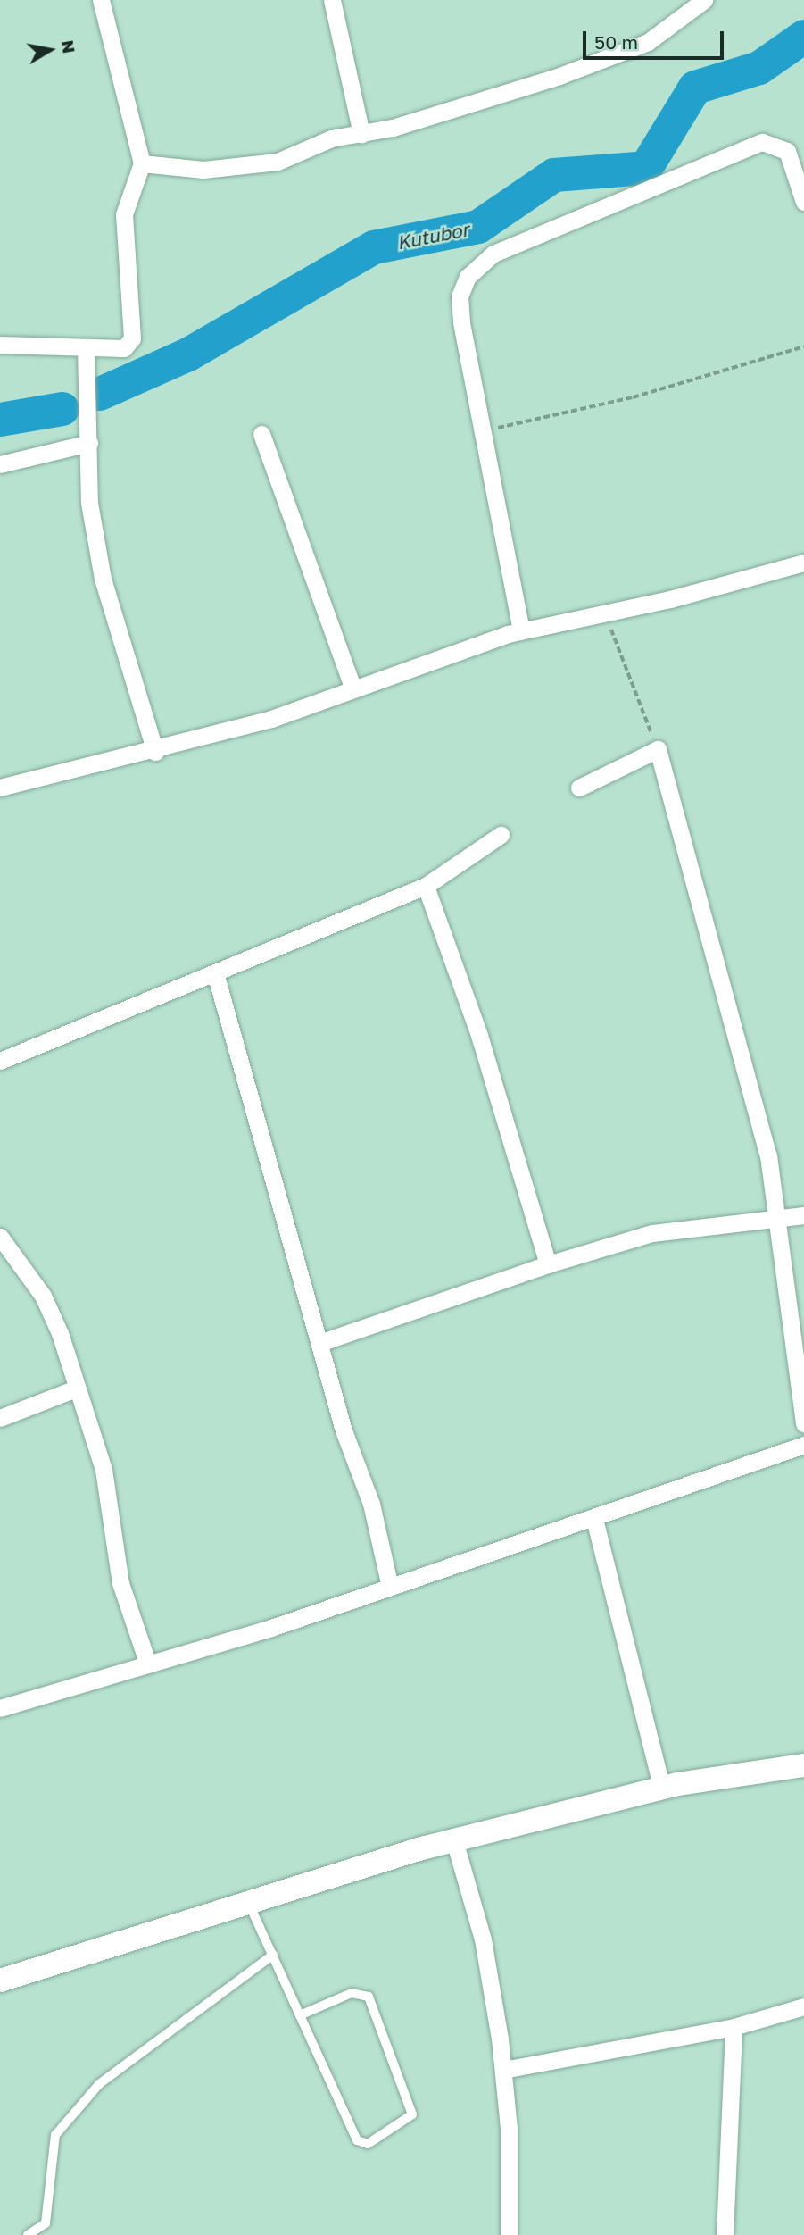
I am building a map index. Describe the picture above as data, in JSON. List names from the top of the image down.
{
  "water": ["Kutubor"],
  "scale_bar": "50 m",
  "north": "right"
}
